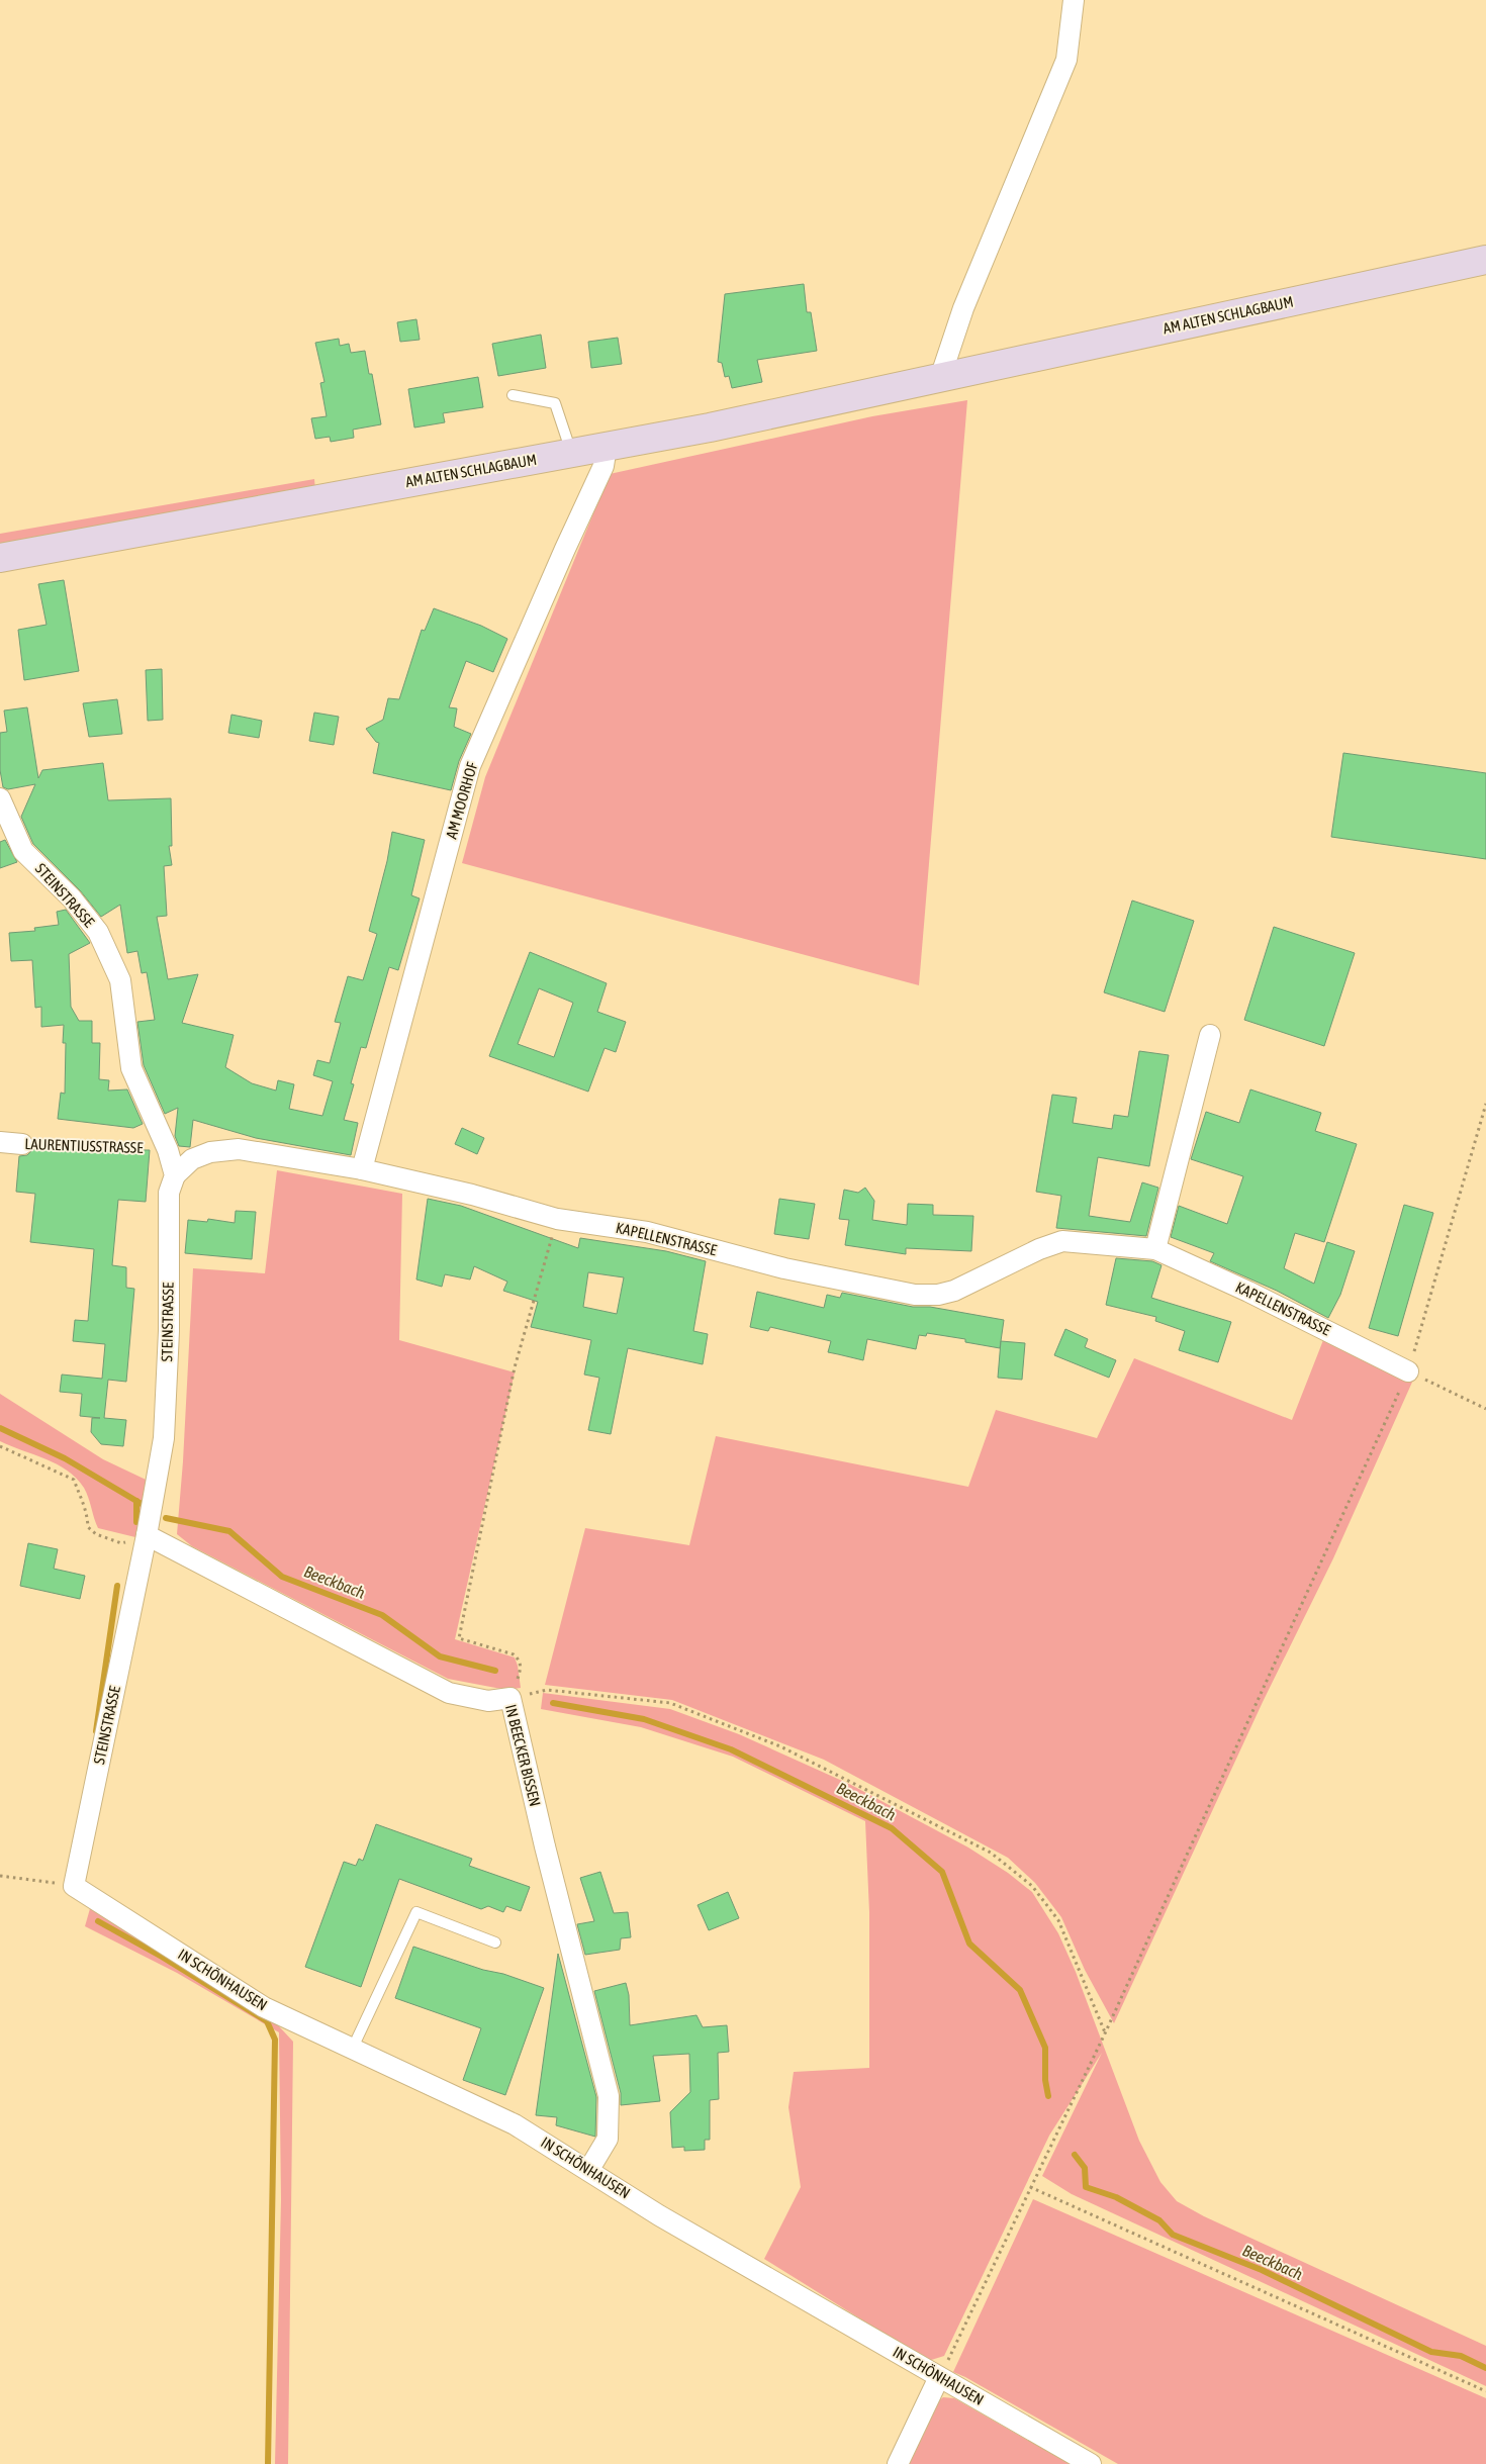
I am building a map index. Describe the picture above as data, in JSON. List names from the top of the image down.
{
  "streets": {
    "main road": ["AM ALTEN SCHLAGBAUM"],
    "street": [
      "AM MOORHOF",
      "STEINSTRASSE",
      "LAURENTIUSSTRASSE",
      "KAPELLENSTRASSE",
      "IN BEECKER BISSEN",
      "IN SCHÖNHAUSEN"
    ]
  },
  "crossings": [
    ["AM ALTEN SCHLAGBAUM", "AM MOORHOF"],
    ["AM MOORHOF", "KAPELLENSTRASSE"],
    ["STEINSTRASSE", "LAURENTIUSSTRASSE"],
    ["STEINSTRASSE", "KAPELLENSTRASSE"],
    ["STEINSTRASSE", "IN BEECKER BISSEN"],
    ["STEINSTRASSE", "IN SCHÖNHAUSEN"],
    ["IN BEECKER BISSEN", "IN SCHÖNHAUSEN"]
  ],
  "water": ["Beeckbach"]
}
